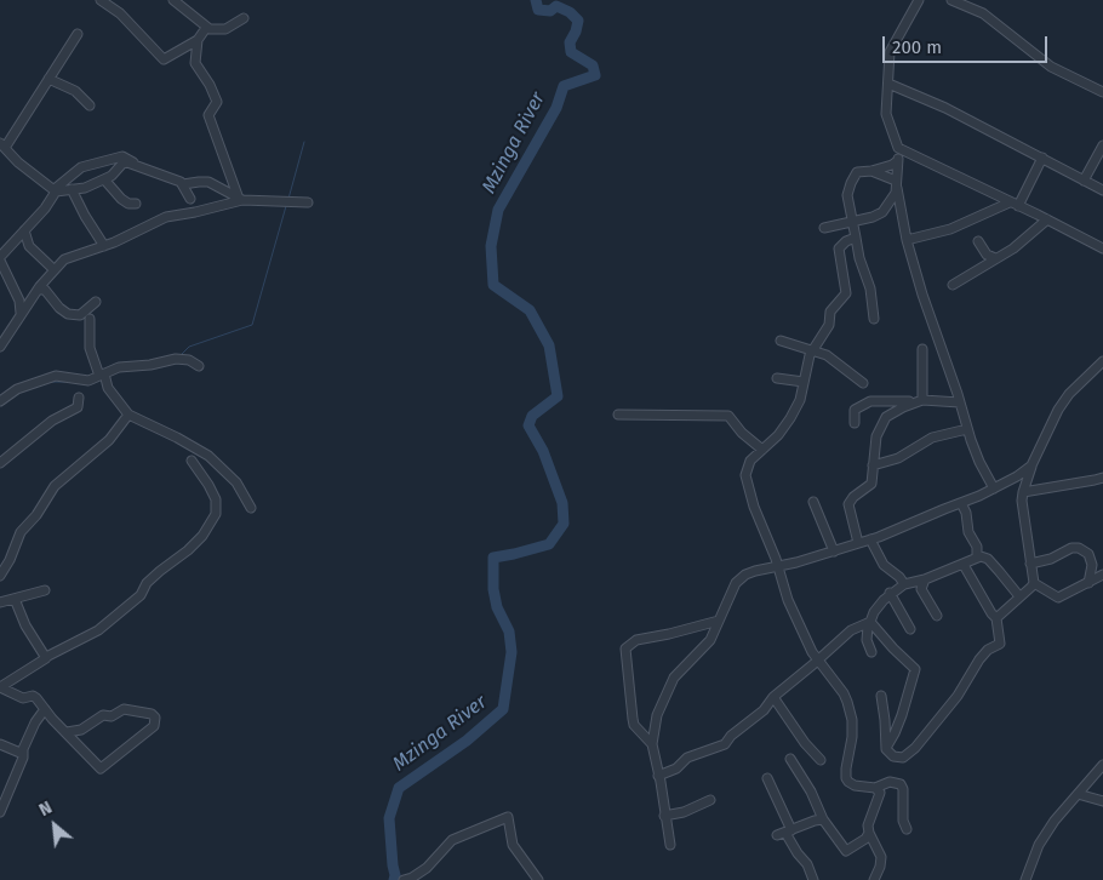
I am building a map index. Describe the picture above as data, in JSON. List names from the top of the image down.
{
  "water": ["Mzinga River"],
  "scale_bar": "200 m",
  "north": "top left"
}
